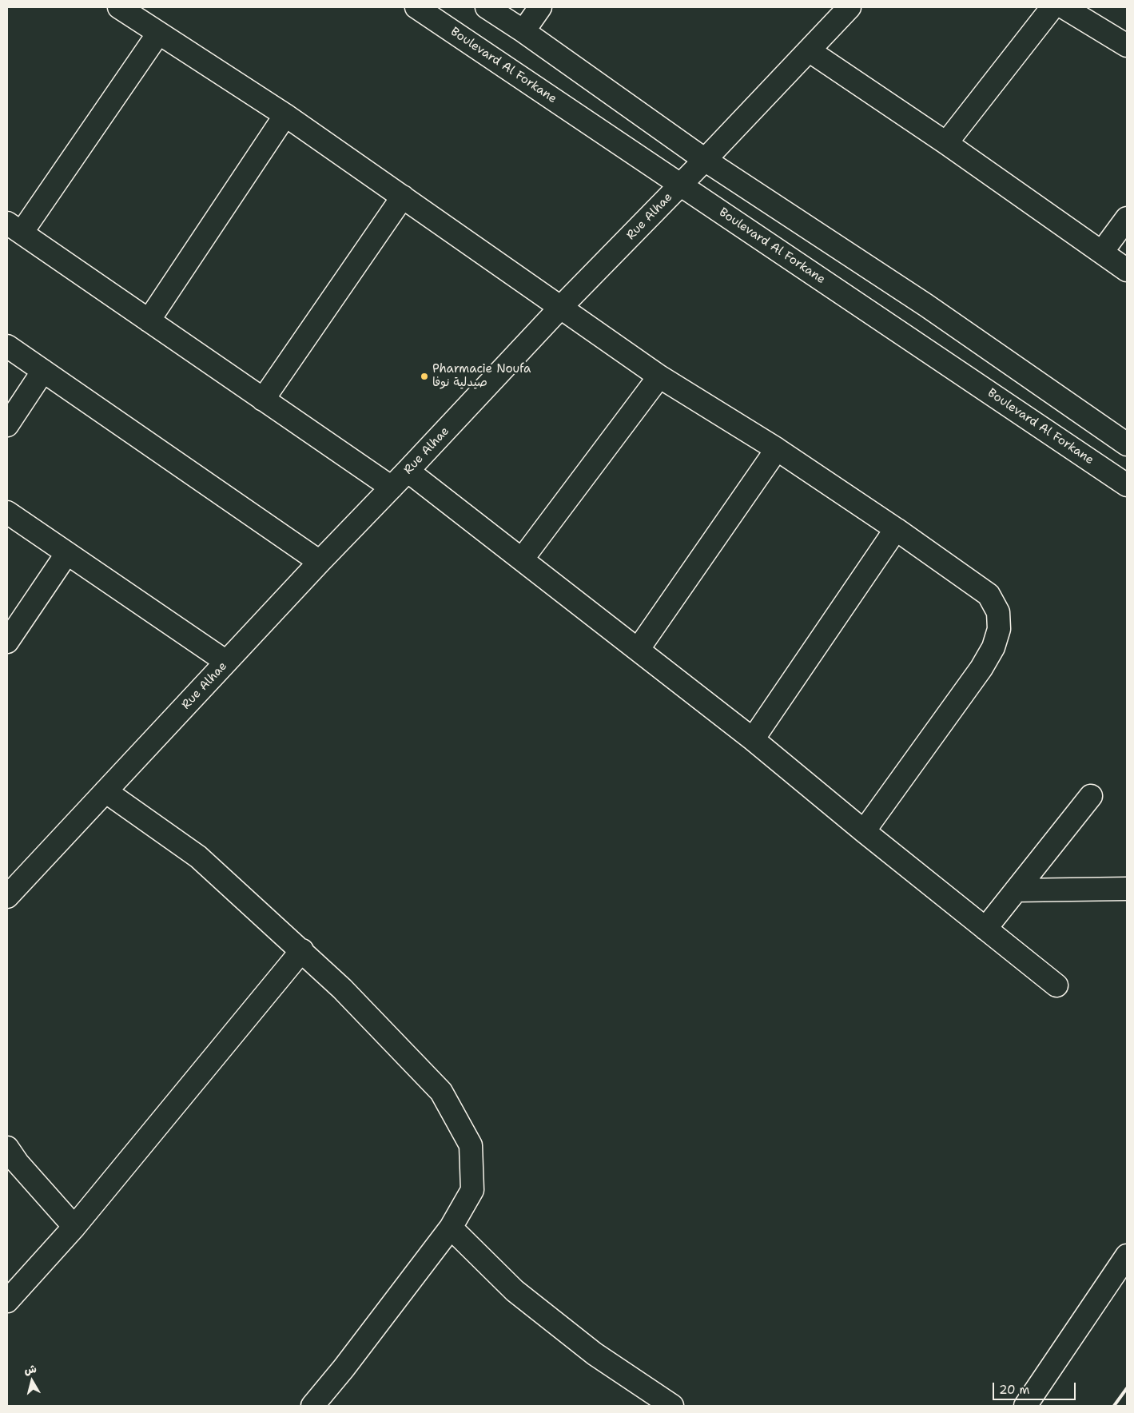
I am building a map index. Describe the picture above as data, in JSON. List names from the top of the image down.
{
  "streets": {
    "street": ["Boulevard Al Forkane", "Rue Alhae"]
  },
  "crossings": [
    ["Boulevard Al Forkane", "Rue Alhae"]
  ],
  "places": ["Pharmacie Noufa صيدلية نوفا"],
  "scale_bar": "20 m",
  "north": "top"
}
